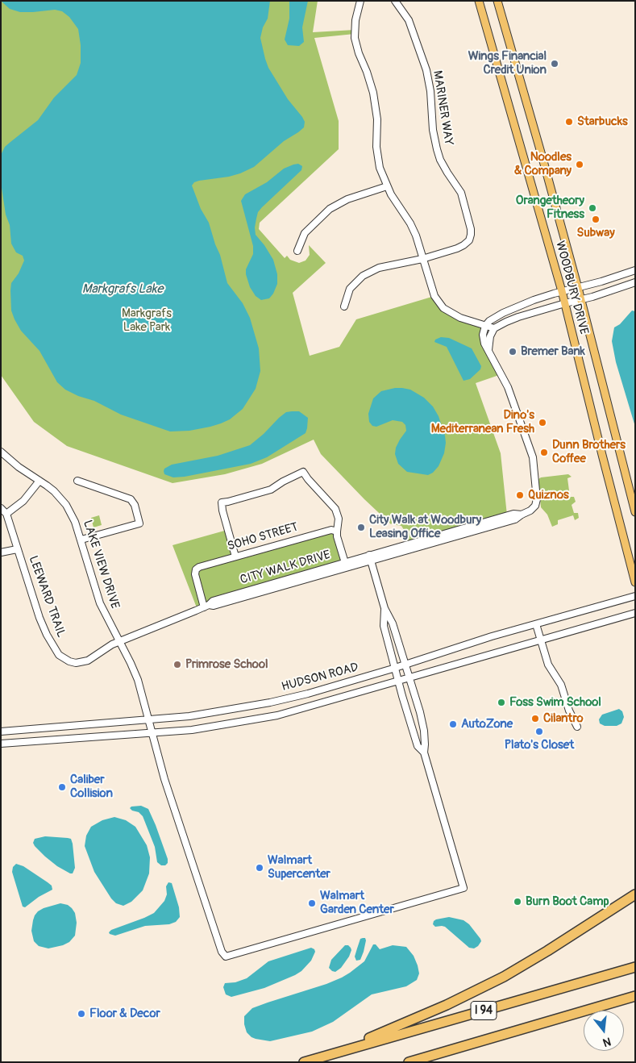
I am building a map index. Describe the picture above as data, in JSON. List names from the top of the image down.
{
  "streets": {
    "highway": ["I 94"],
    "main road": ["WOODBURY DRIVE"],
    "street": [
      "MARINER WAY",
      "SOHO STREET",
      "LAKE VIEW DRIVE",
      "CITY WALK DRIVE",
      "LEEWARD TRAIL",
      "HUDSON ROAD"
    ]
  },
  "crossings": [
    ["SOHO STREET", "CITY WALK DRIVE"],
    ["LAKE VIEW DRIVE", "CITY WALK DRIVE"],
    ["LAKE VIEW DRIVE", "LEEWARD TRAIL"],
    ["LAKE VIEW DRIVE", "HUDSON ROAD"],
    ["CITY WALK DRIVE", "LEEWARD TRAIL"]
  ],
  "water": ["Markgrafs Lake"],
  "parks": ["Markgrafs Lake Park"],
  "places": [
    "Wings Financial Credit Union",
    "Starbucks",
    "Noodles & Company",
    "Orangetheory Fitness",
    "Subway",
    "Bremer Bank",
    "Dino's Mediterranean Fresh",
    "Dunn Brothers Coffee",
    "Quiznos",
    "City Walk at Woodbury Leasing Office",
    "Primrose School",
    "Foss Swim School",
    "Cilantro",
    "AutoZone",
    "Plato's Closet",
    "Caliber Collision",
    "Walmart Supercenter",
    "Burn Boot Camp",
    "Walmart Garden Center",
    "Floor & Decor"
  ],
  "north": "bottom"
}
